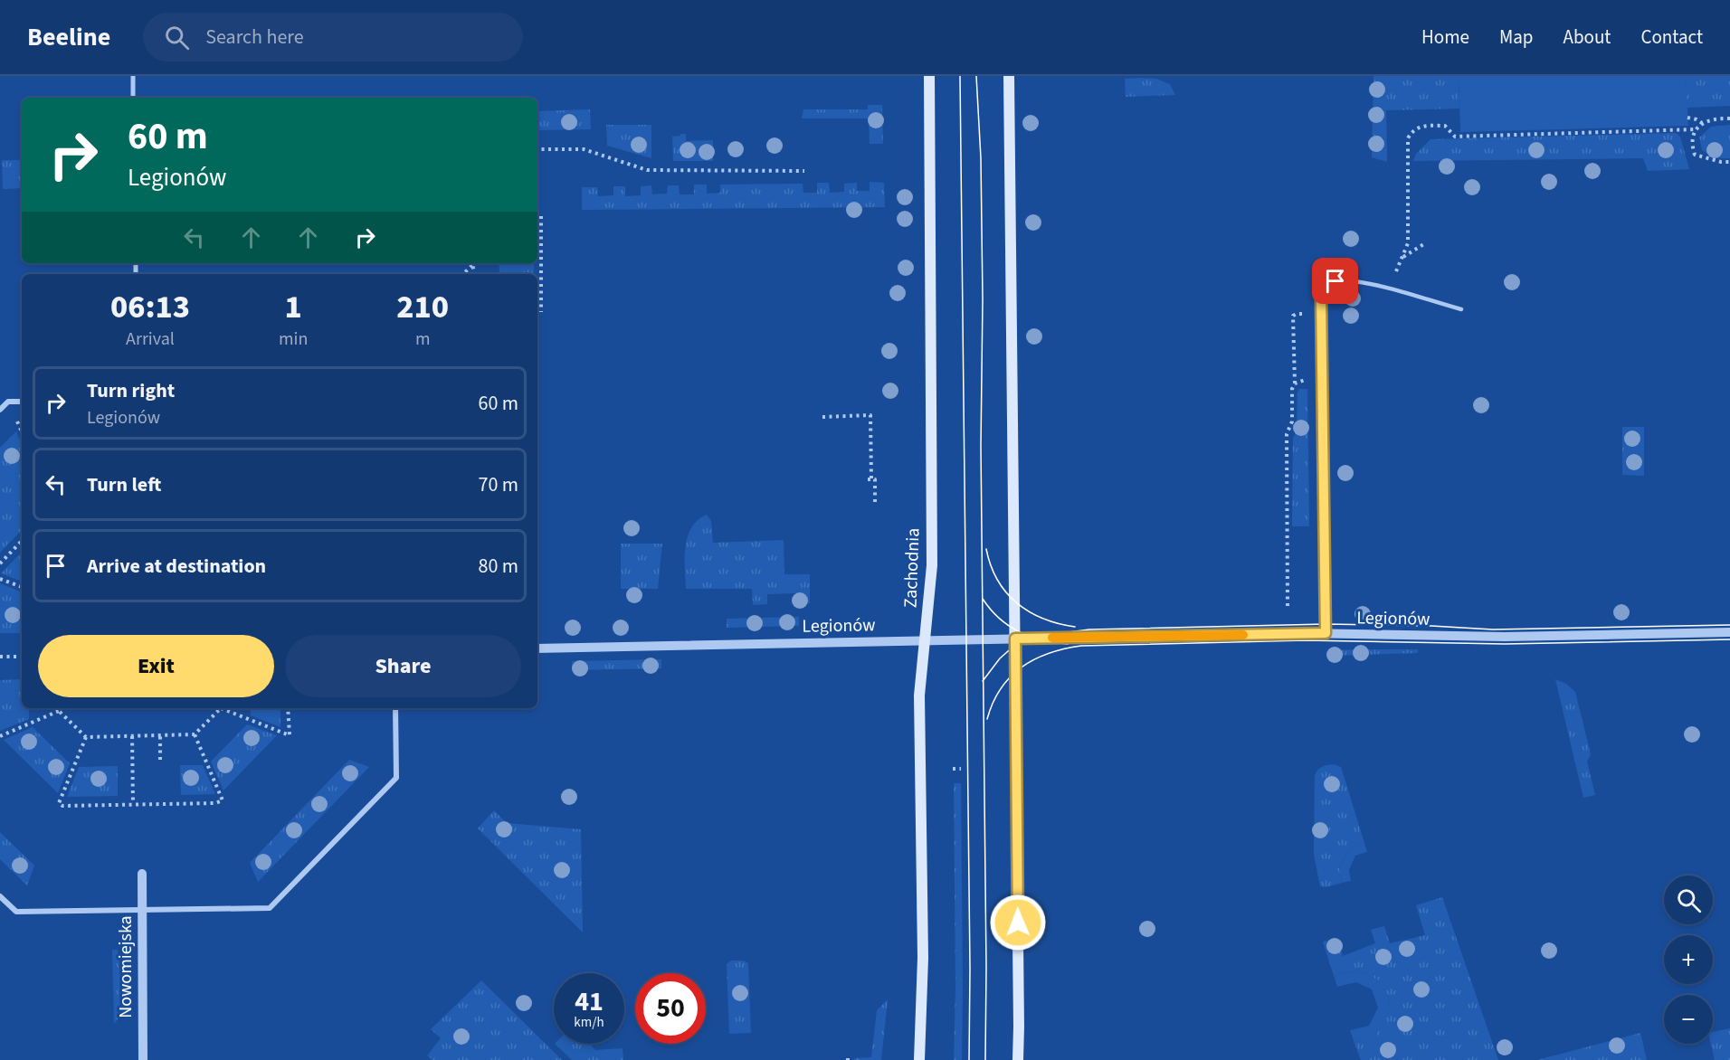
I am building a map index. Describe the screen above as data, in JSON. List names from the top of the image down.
{
  "streets": {
    "main road": ["Zachodnia"],
    "street": ["Legionów", "Nowomiejska"]
  },
  "crossings": [
    ["Zachodnia", "Legionów"]
  ],
  "page": {
    "header": "Beeline",
    "search": "Search here",
    "nav": [
      "Home",
      "Map",
      "About",
      "Contact"
    ],
    "turn": ["60 m", "Legionów"],
    "eta": [
      "06:13",
      "Arrival",
      "1",
      "min",
      "210",
      "m"
    ],
    "list": [
      {
        "name": "Turn right",
        "note": "Legionów",
        "value": "60 m"
      },
      {
        "name": "Turn left",
        "value": "70 m"
      },
      {
        "name": "Arrive at destination",
        "value": "80 m"
      }
    ],
    "buttons": ["Exit", "Share"],
    "map_buttons": ["+", "−"],
    "speed": "41 km/h",
    "limit": "50"
  }
}
